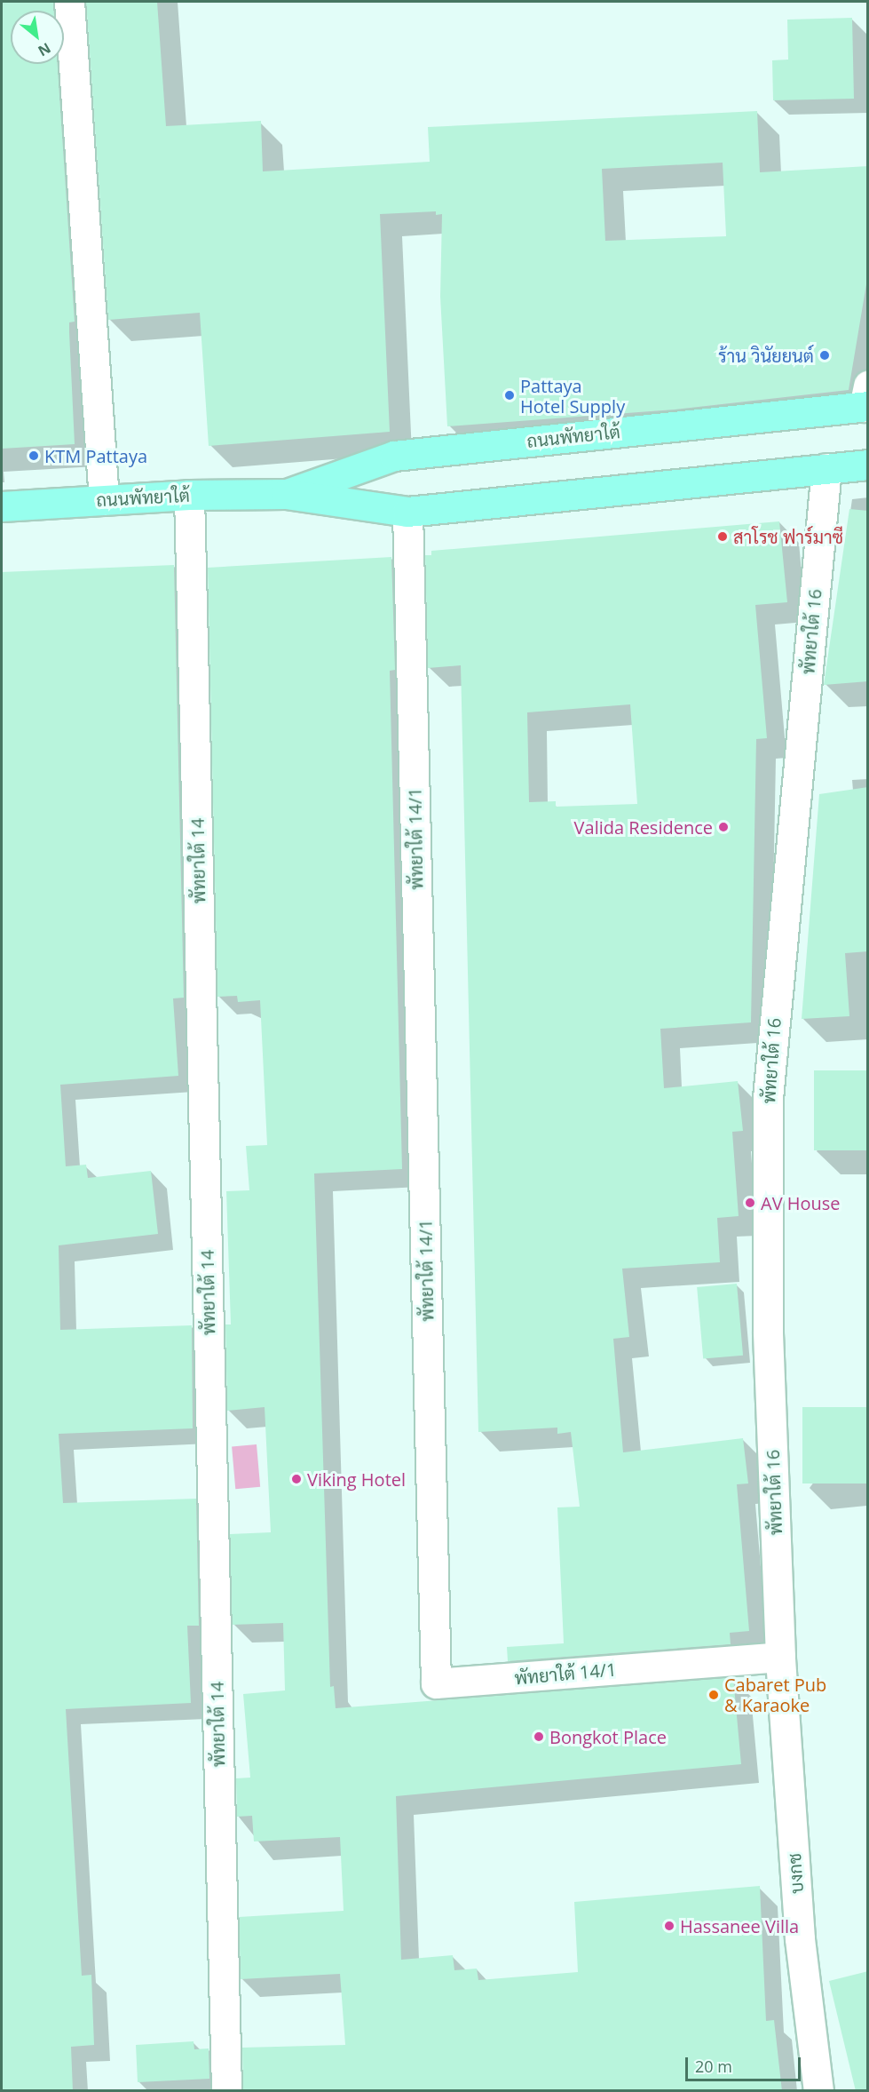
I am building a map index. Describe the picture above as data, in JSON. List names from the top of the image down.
{
  "streets": {
    "main road": ["ถนนพัทยาใต้"],
    "street": [
      "พัทยาใต้ 16",
      "พัทยาใต้ 14/1",
      "พัทยาใต้ 14",
      "บงกช"
    ]
  },
  "crossings": [
    ["ถนนพัทยาใต้", "พัทยาใต้ 16"],
    ["ถนนพัทยาใต้", "พัทยาใต้ 14/1"],
    ["ถนนพัทยาใต้", "พัทยาใต้ 14"],
    ["พัทยาใต้ 16", "พัทยาใต้ 14/1"],
    ["พัทยาใต้ 16", "บงกช"],
    ["พัทยาใต้ 14/1", "บงกช"]
  ],
  "places": [
    "ร้าน วินัยยนต์",
    "Pattaya Hotel Supply",
    "KTM Pattaya",
    "สาโรช ฟาร์มาซี",
    "Valida Residence",
    "AV House",
    "Viking Hotel",
    "Cabaret Pub & Karaoke",
    "Bongkot Place",
    "Hassanee Villa"
  ],
  "scale_bar": "20 m",
  "north": "bottom right"
}
